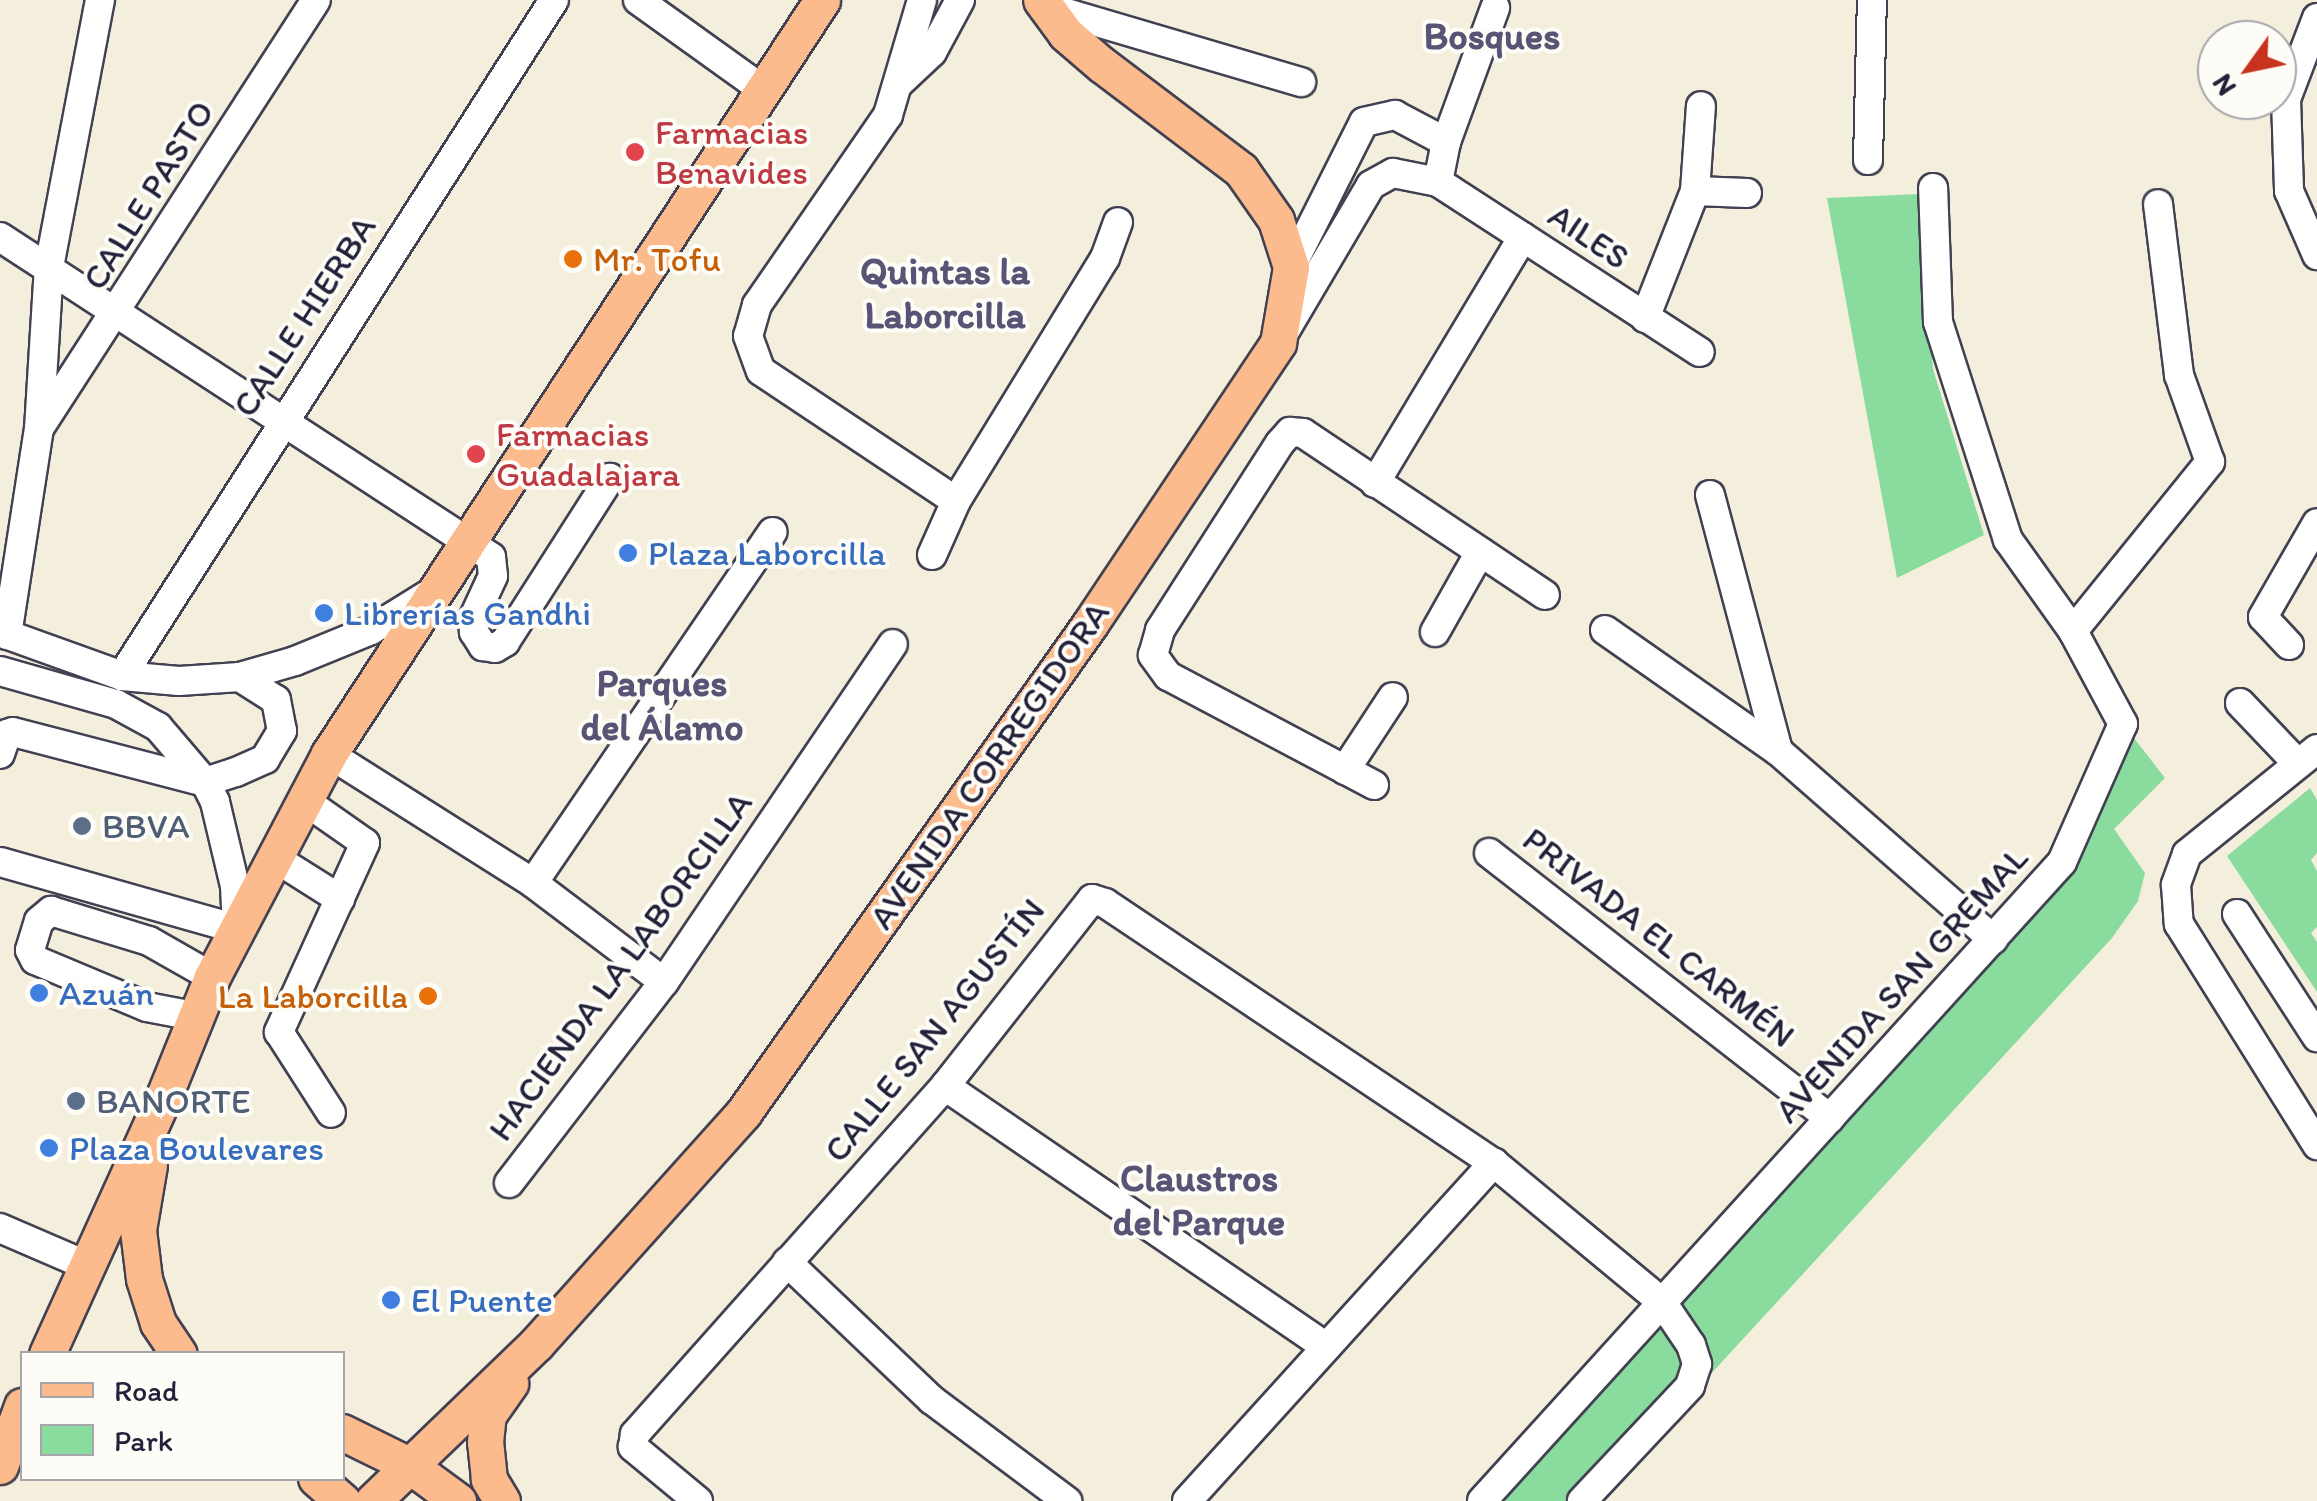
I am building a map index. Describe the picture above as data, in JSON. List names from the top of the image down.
{
  "streets": {
    "main road": ["AVENIDA CORREGIDORA"],
    "street": [
      "CALLE PASTO",
      "AILES",
      "CALLE HIERBA",
      "PRIVADA EL CARMÉN",
      "HACIENDA LA LABORCILLA",
      "AVENIDA SAN GREMAL",
      "CALLE SAN AGUSTÍN"
    ]
  },
  "crossings": [
    ["AILES", "AVENIDA CORREGIDORA"],
    ["PRIVADA EL CARMÉN", "AVENIDA SAN GREMAL"],
    ["AVENIDA SAN GREMAL", "CALLE SAN AGUSTÍN"]
  ],
  "districts": [
    "Bosques",
    "Quintas la Laborcilla",
    "Parques del Álamo",
    "Claustros del Parque"
  ],
  "places": [
    "Farmacias Benavides",
    "Mr. Tofu",
    "Farmacias Guadalajara",
    "Plaza Laborcilla",
    "Librerías Gandhi",
    "BBVA",
    "Azuán",
    "La Laborcilla",
    "BANORTE",
    "Plaza Boulevares",
    "El Puente"
  ],
  "legend": ["Road", "Park"],
  "north": "bottom left"
}
